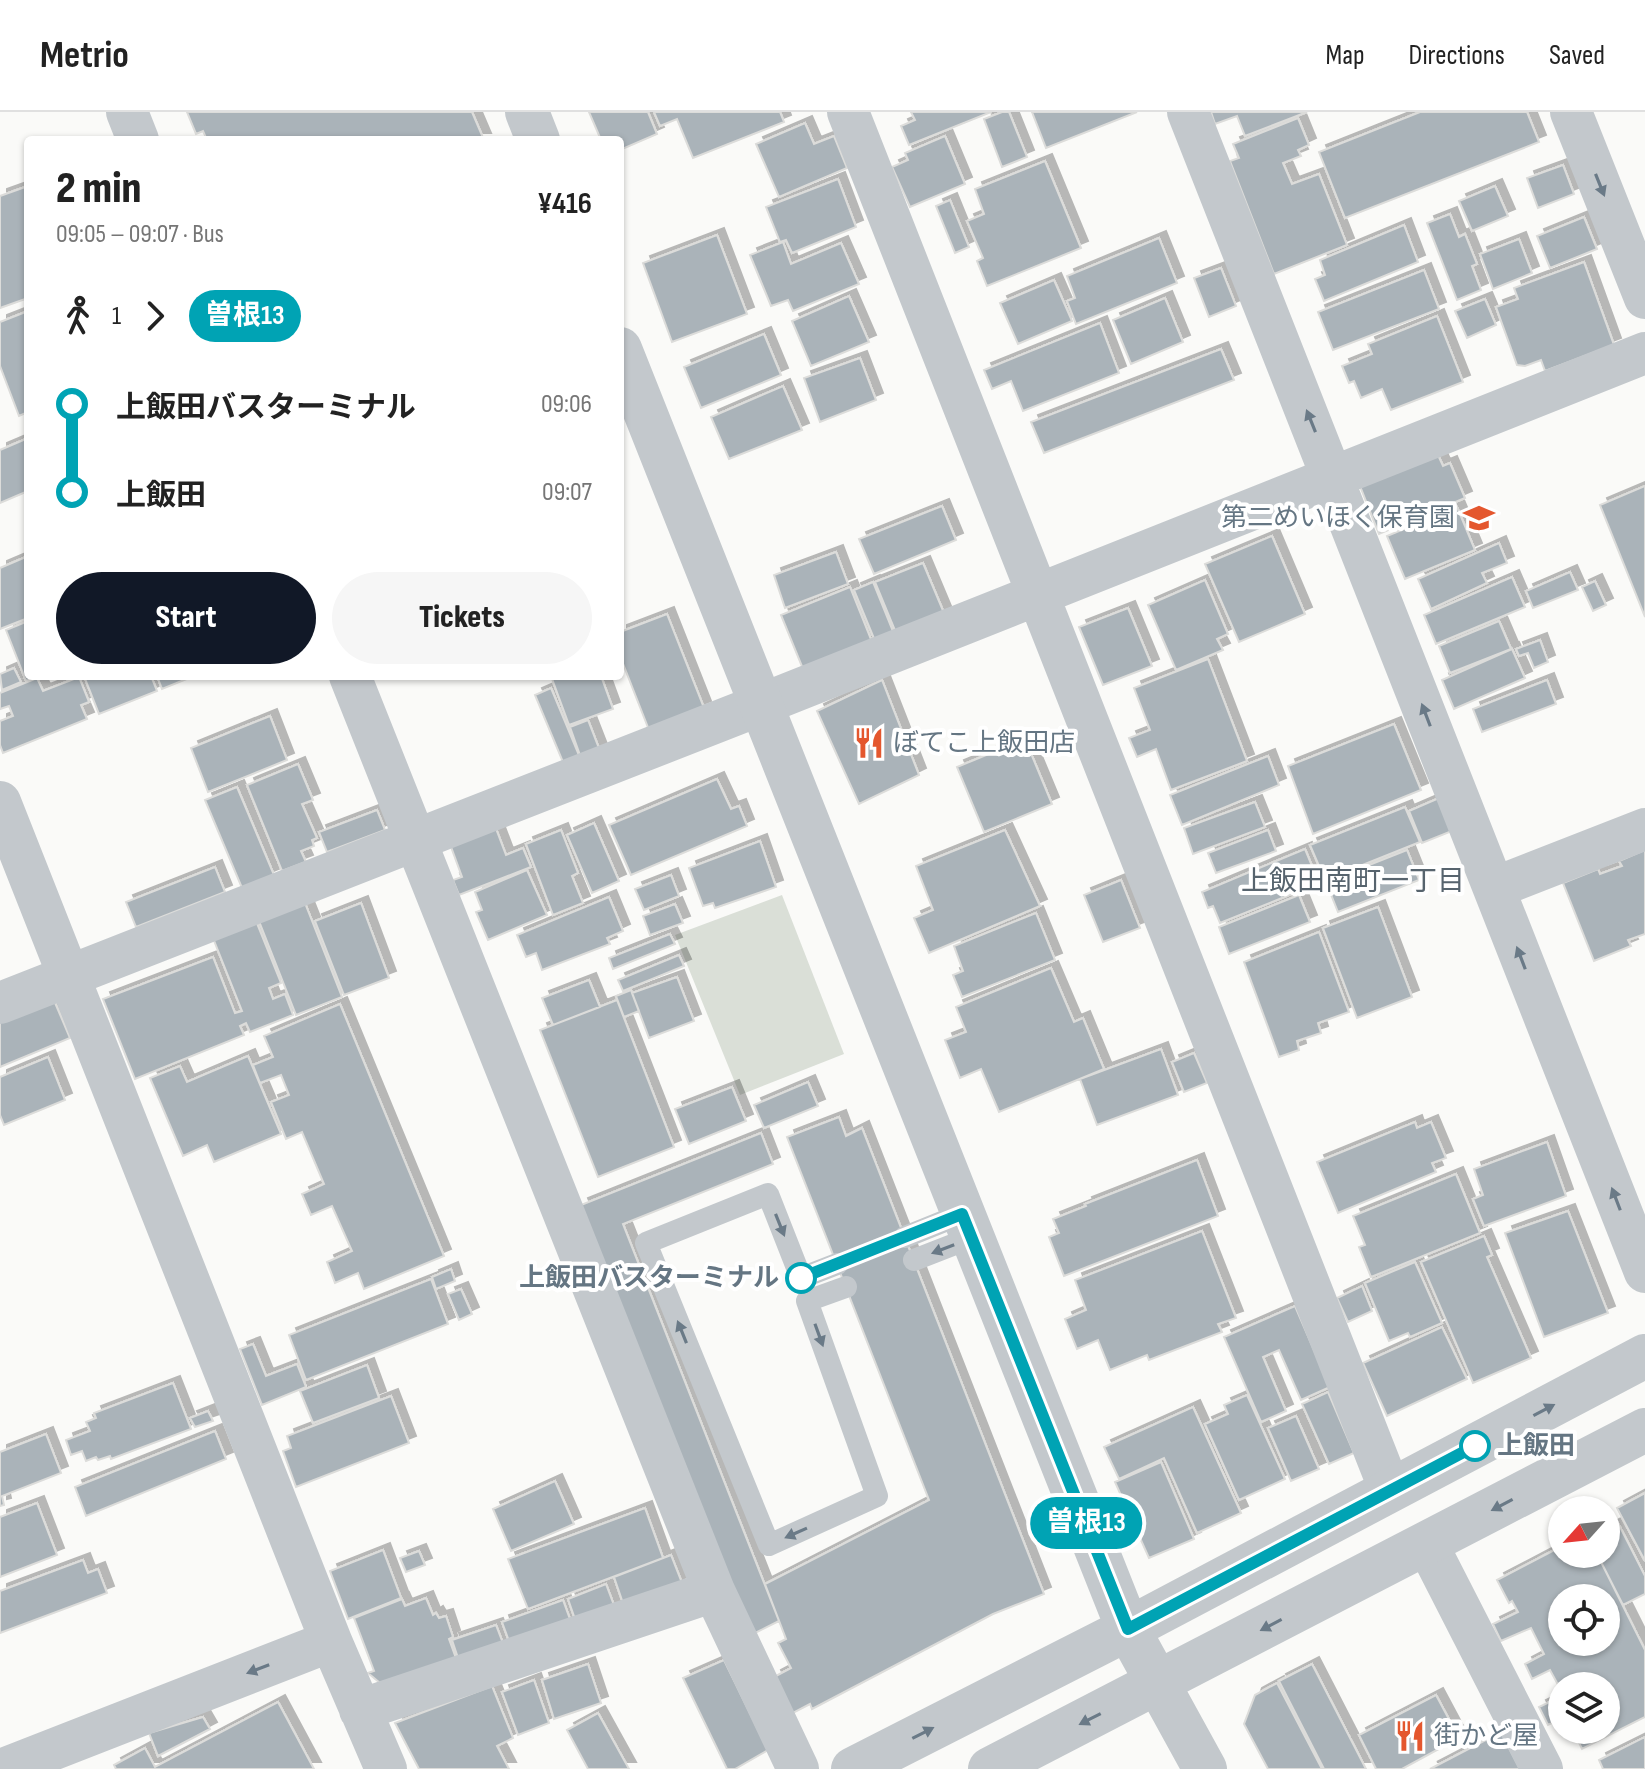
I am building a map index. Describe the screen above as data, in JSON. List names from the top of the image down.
{
  "districts": ["上飯田南町一丁目"],
  "places": {
    "school or university": ["第二めいほく保育園"],
    "restaurant": ["ぼてこ上飯田店", "街かど屋"],
    "other": ["上飯田バスターミナル", "上飯田"]
  },
  "lines": ["bus line 曽根13"],
  "north": "bottom left",
  "page": {
    "header": "Metrio",
    "nav": ["Map", "Directions", "Saved"],
    "on_map": "曽根13",
    "heading": ["2 min", "09:05 – 09:07 · Bus", "¥416"],
    "legs": ["1", "曽根13"],
    "list": [
      {
        "name": "上飯田バスターミナル",
        "value": "09:06"
      },
      {
        "name": "上飯田",
        "value": "09:07"
      }
    ],
    "buttons": ["Start", "Tickets"]
  }
}
